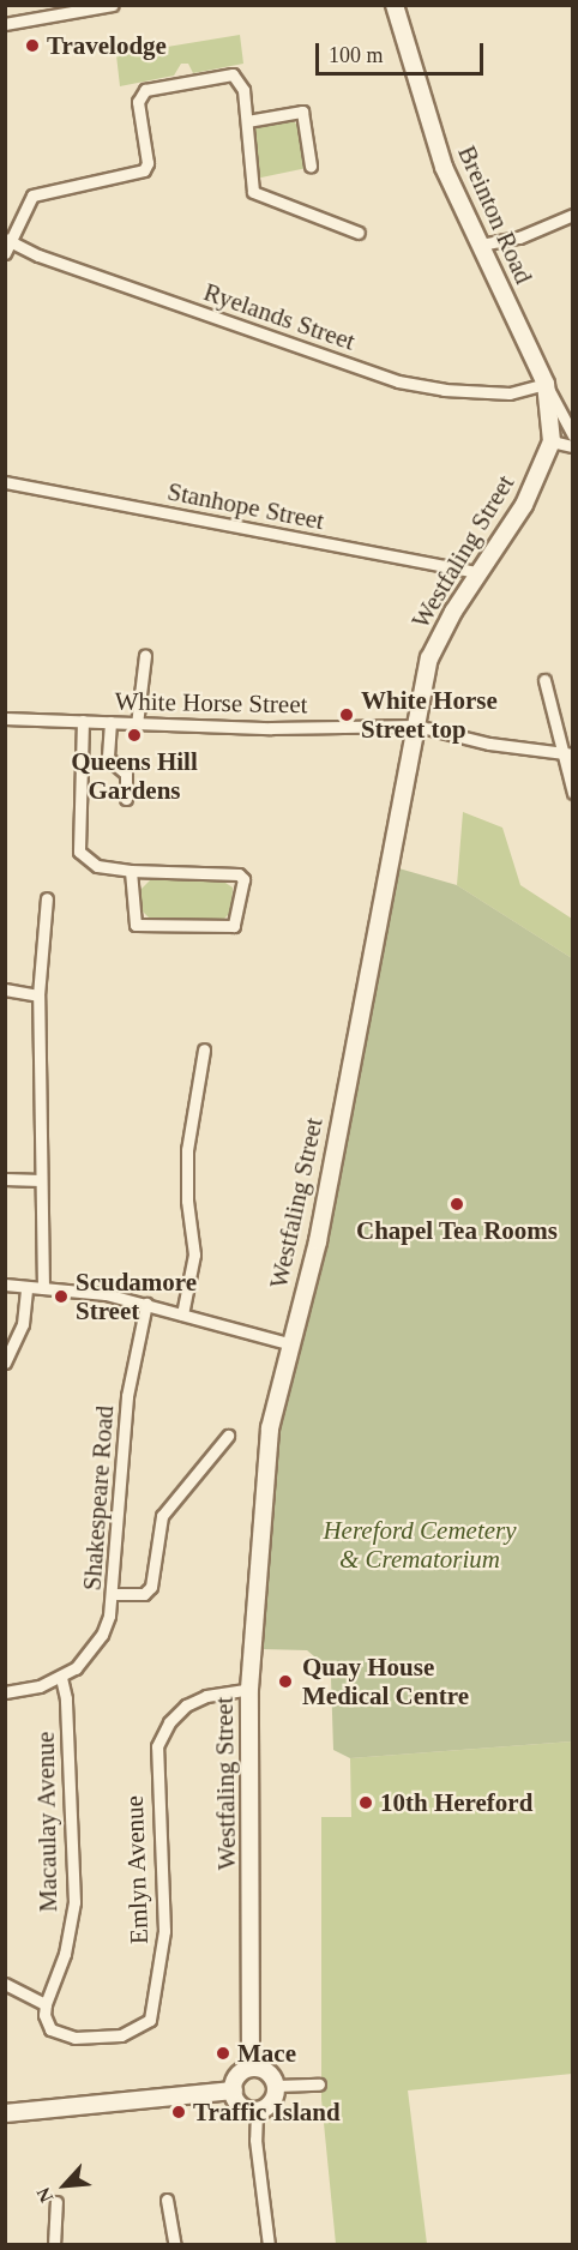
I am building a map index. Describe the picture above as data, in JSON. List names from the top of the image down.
{
  "streets": {
    "street": [
      "Breinton Road",
      "Ryelands Street",
      "Stanhope Street",
      "Westfaling Street",
      "White Horse Street",
      "Shakespeare Road",
      "Macaulay Avenue",
      "Emlyn Avenue"
    ]
  },
  "crossings": [
    ["Breinton Road", "Ryelands Street"],
    ["Breinton Road", "Westfaling Street"],
    ["Ryelands Street", "Westfaling Street"],
    ["Stanhope Street", "Westfaling Street"],
    ["Westfaling Street", "White Horse Street"],
    ["Westfaling Street", "Emlyn Avenue"],
    ["Shakespeare Road", "Macaulay Avenue"],
    ["Macaulay Avenue", "Emlyn Avenue"]
  ],
  "parks": ["Hereford Cemetery & Crematorium"],
  "places": [
    "Travelodge",
    "White Horse Street top",
    "Queens Hill Gardens",
    "Chapel Tea Rooms",
    "Scudamore Street",
    "Quay House Medical Centre",
    "10th Hereford",
    "Mace",
    "Traffic Island"
  ],
  "scale_bar": "100 m",
  "north": "bottom left"
}
